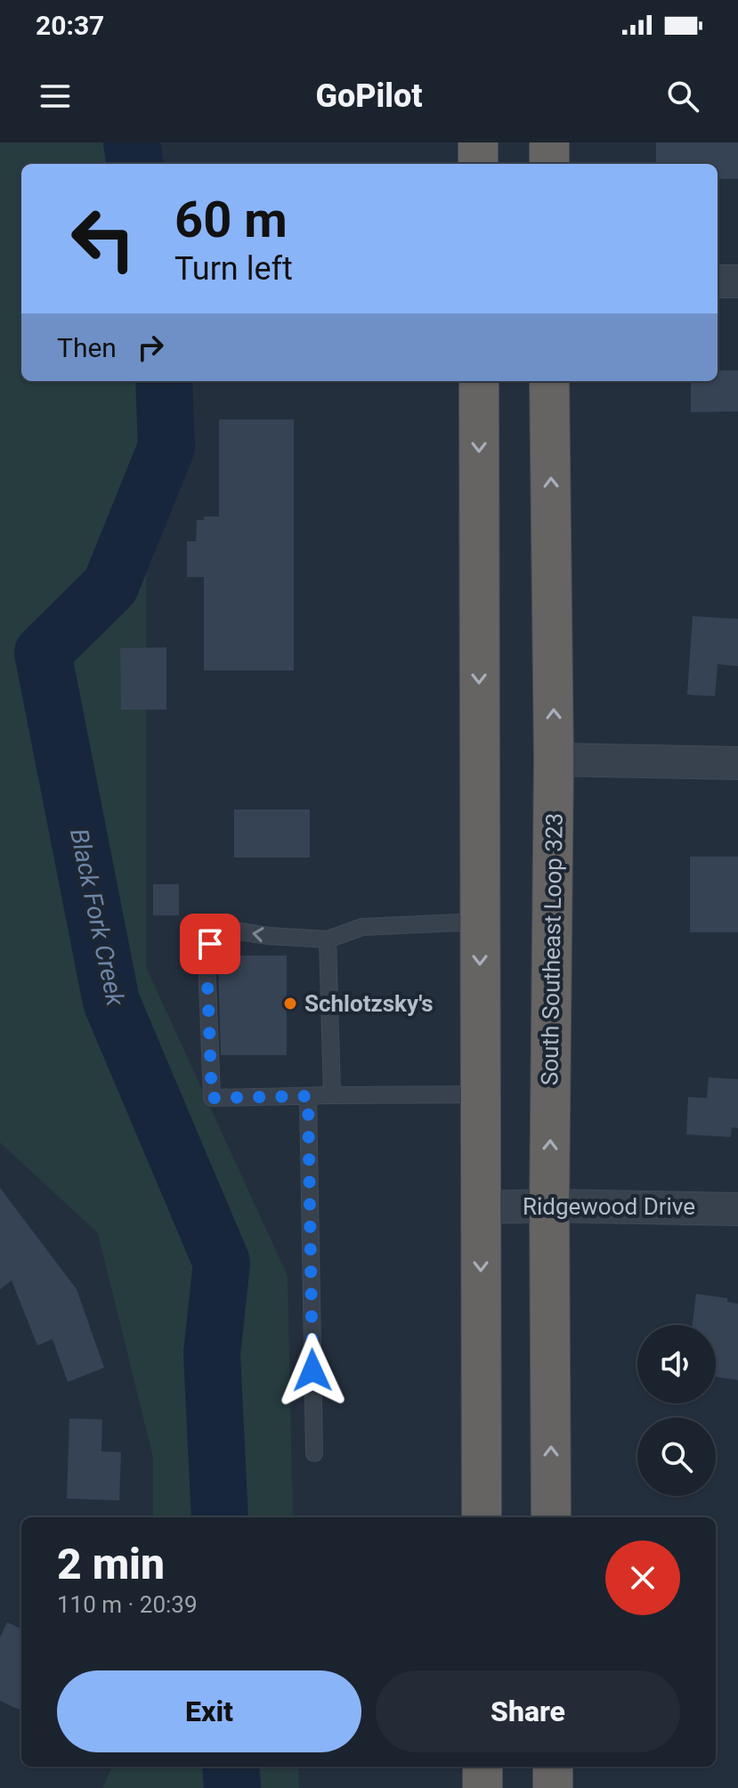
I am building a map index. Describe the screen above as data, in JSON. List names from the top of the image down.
{
  "streets": {
    "highway": ["South Southeast Loop 323"],
    "street": ["Ridgewood Drive"]
  },
  "crossings": [
    ["South Southeast Loop 323", "Ridgewood Drive"]
  ],
  "water": ["Black Fork Creek"],
  "places": ["Schlotzsky's"],
  "page": {
    "status": "20:37",
    "header": "GoPilot",
    "turn": ["60 m", "Turn left"],
    "then": "Then",
    "heading": ["2 min", "110 m · 20:39"],
    "buttons": ["Exit", "Share"]
  }
}
